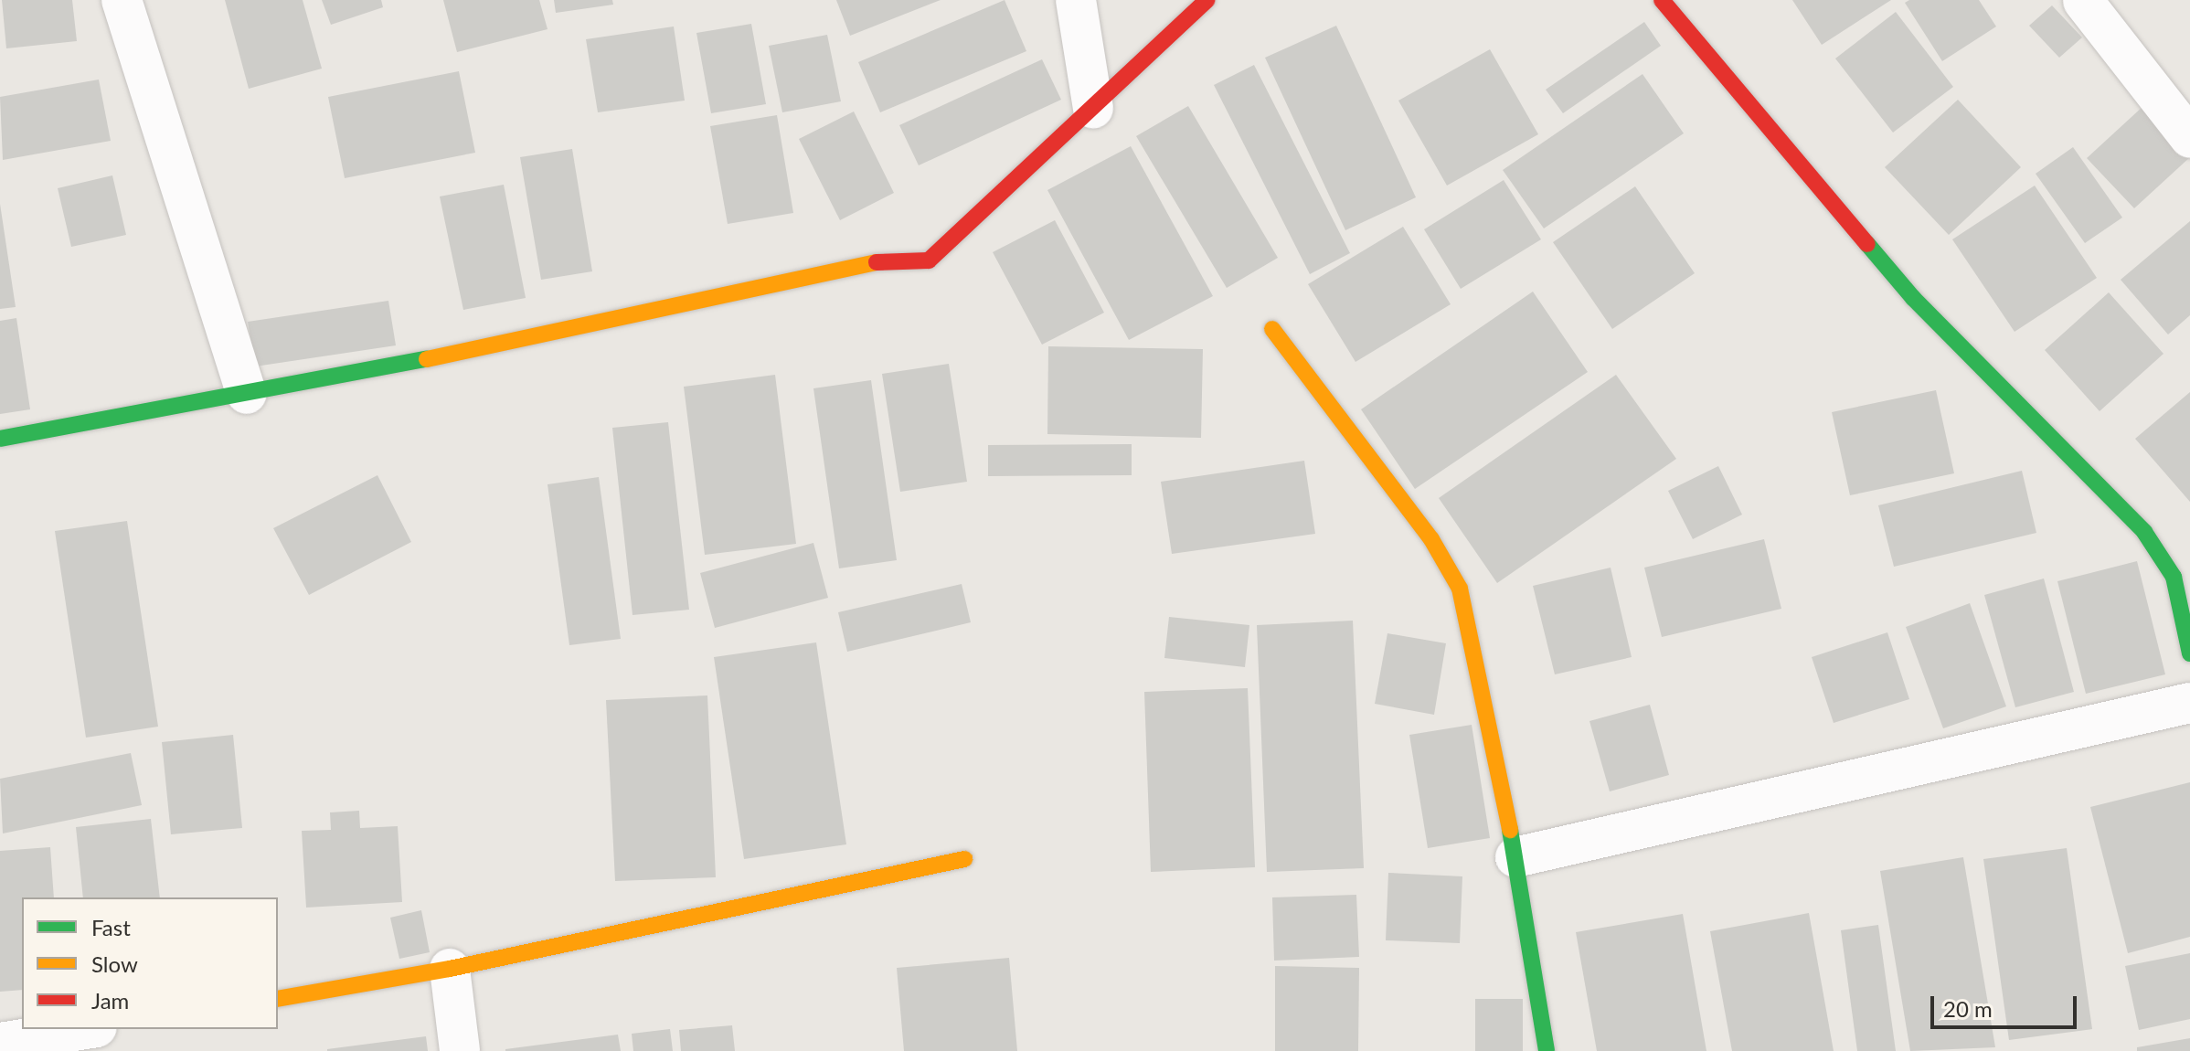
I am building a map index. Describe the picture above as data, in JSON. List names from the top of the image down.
{
  "legend": ["Fast", "Slow", "Jam"],
  "scale_bar": "20 m"
}
